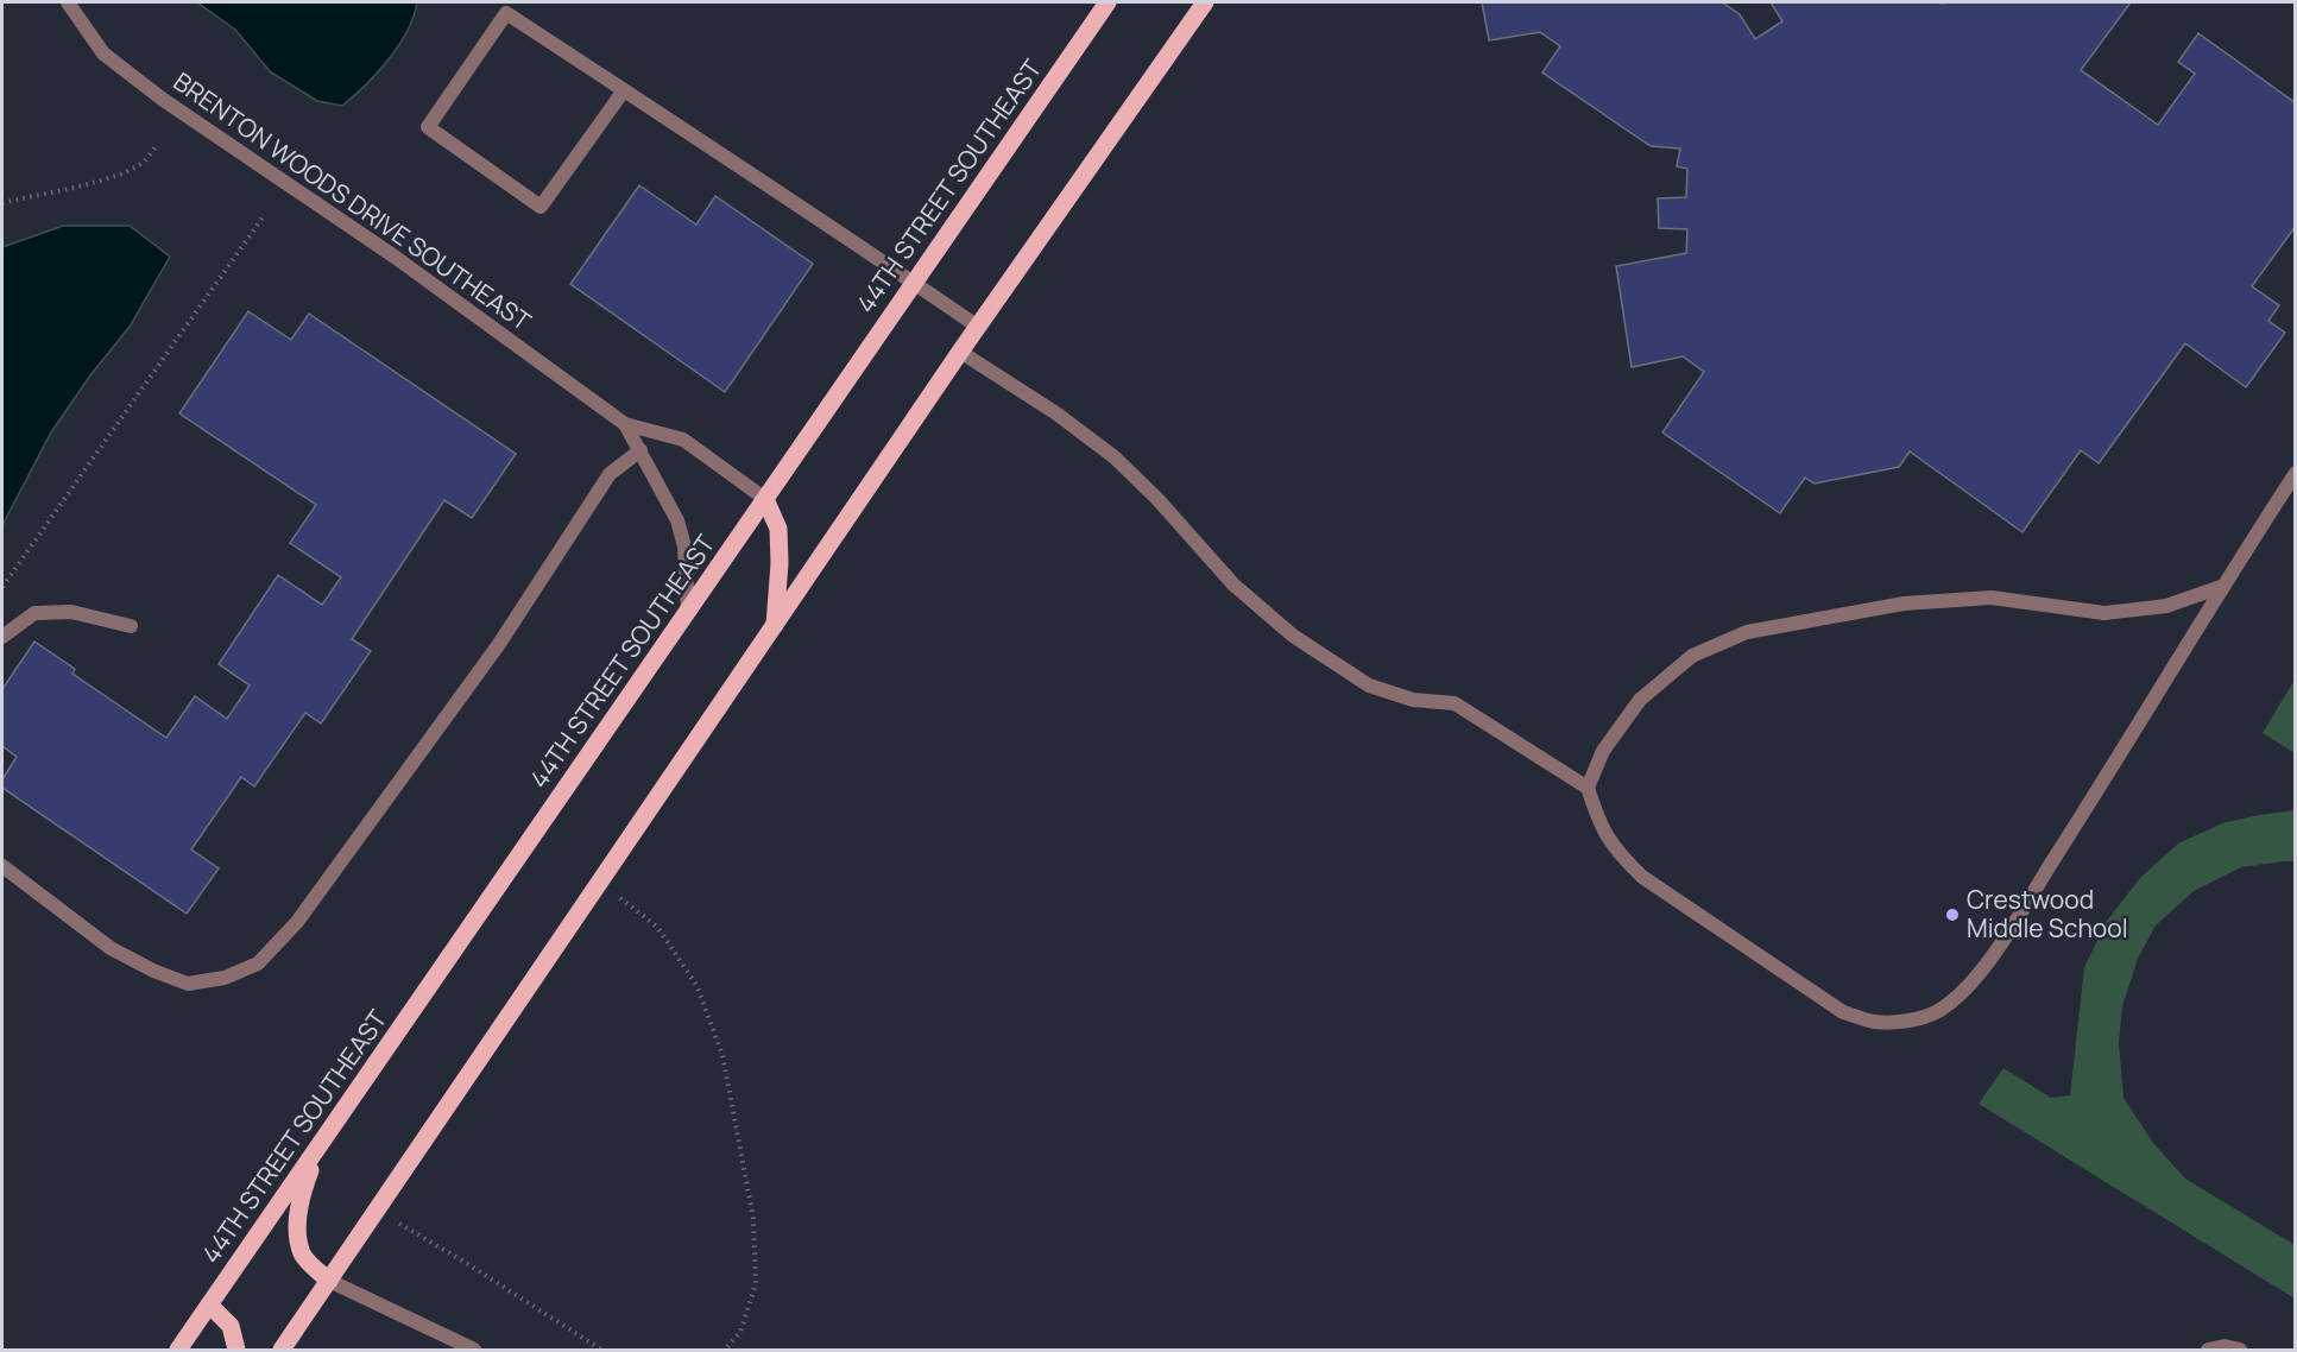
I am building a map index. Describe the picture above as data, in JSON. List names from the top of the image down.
{
  "streets": {
    "main road": ["44TH STREET SOUTHEAST"],
    "street": ["BRENTON WOODS DRIVE SOUTHEAST"]
  },
  "crossings": [
    ["44TH STREET SOUTHEAST", "BRENTON WOODS DRIVE SOUTHEAST"]
  ],
  "places": ["Crestwood Middle School"]
}
